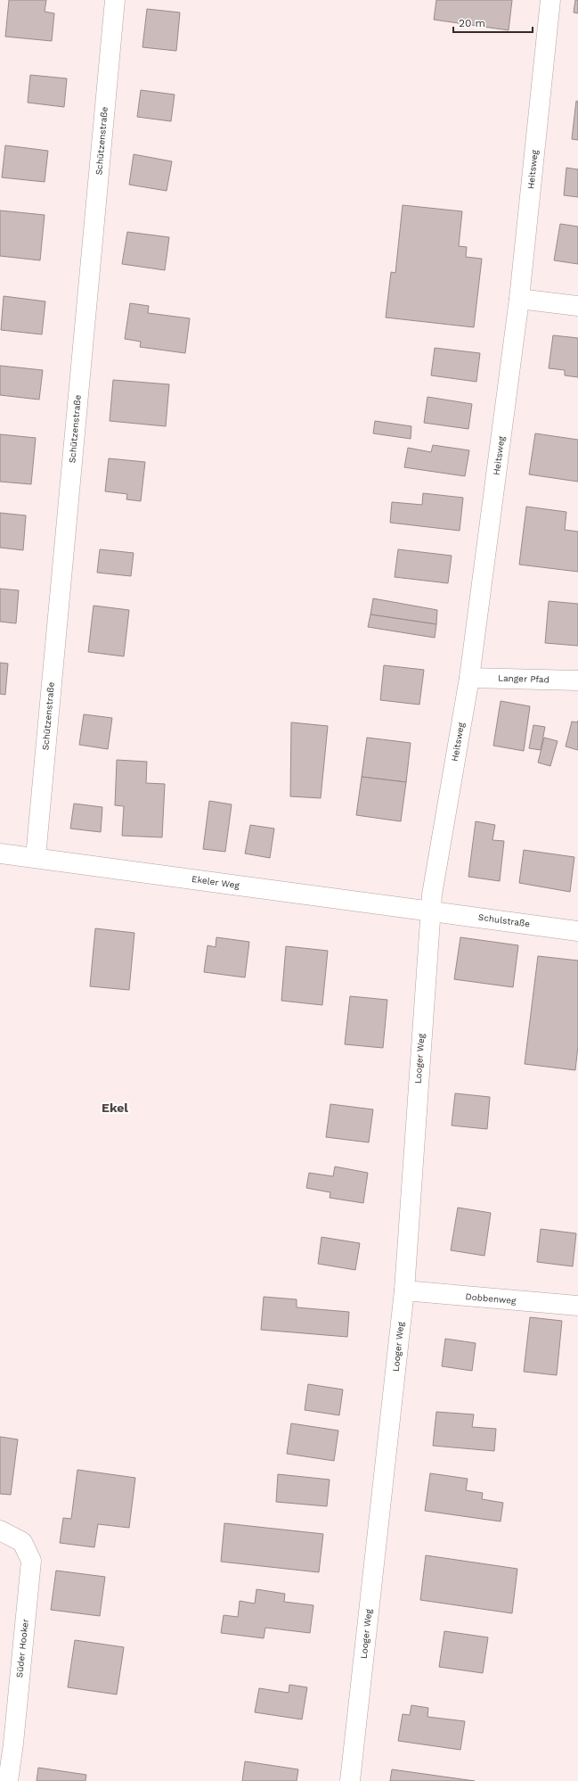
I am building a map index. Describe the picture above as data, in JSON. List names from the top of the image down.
{
  "streets": {
    "street": [
      "Schützenstraße",
      "Heitsweg",
      "Langer Pfad",
      "Ekeler Weg",
      "Schulstraße",
      "Looger Weg",
      "Dobbenweg",
      "Süder Hooker"
    ]
  },
  "crossings": [
    ["Schützenstraße", "Ekeler Weg"],
    ["Heitsweg", "Langer Pfad"],
    ["Heitsweg", "Ekeler Weg"],
    ["Heitsweg", "Schulstraße"],
    ["Heitsweg", "Looger Weg"],
    ["Ekeler Weg", "Schulstraße"],
    ["Ekeler Weg", "Looger Weg"],
    ["Schulstraße", "Looger Weg"],
    ["Looger Weg", "Dobbenweg"]
  ],
  "districts": ["Ekel"],
  "scale_bar": "20 m"
}
